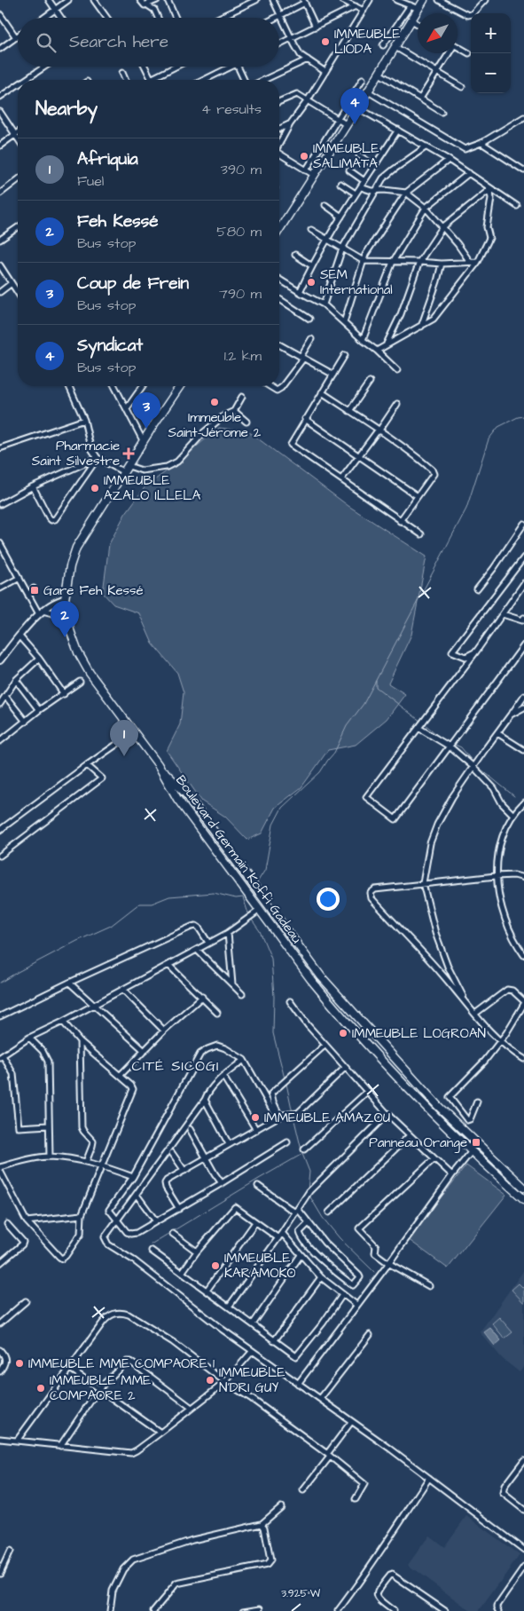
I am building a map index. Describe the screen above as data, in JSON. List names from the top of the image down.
{
  "streets": {
    "main road": ["Boulevard Germain Koffi Gadeau"]
  },
  "districts": ["CITÉ SICOGI"],
  "places": {
    "other": [
      "IMMEUBLE LIODA",
      "IMMEUBLE SALIMATA",
      "SEM International",
      "Immeuble Saint-Jérome 2",
      "IMMEUBLE AZALO ILLELA",
      "IMMEUBLE LOGROAN",
      "IMMEUBLE AMAZOU",
      "IMMEUBLE KARAMOKO",
      "IMMEUBLE MME COMPAORE 1",
      "IMMEUBLE N'DRI GUY",
      "IMMEUBLE MME COMPAORE 2"
    ],
    "health": ["Pharmacie Saint Silvestre"],
    "transit": ["Gare Feh Kessé", "Panneau Orange"]
  },
  "north": "bottom left",
  "page": {
    "map_buttons": ["+", "−"],
    "search": "Search here",
    "heading": ["Nearby", "4 results"],
    "pins": [
      "4",
      "3",
      "2",
      "1"
    ],
    "list": [
      {
        "mark": "1",
        "name": "Afriquia",
        "note": "Fuel",
        "value": "390 m"
      },
      {
        "mark": "2",
        "name": "Feh Kessé",
        "note": "Bus stop",
        "value": "580 m"
      },
      {
        "mark": "3",
        "name": "Coup de Frein",
        "note": "Bus stop",
        "value": "790 m"
      },
      {
        "mark": "4",
        "name": "Syndicat",
        "note": "Bus stop",
        "value": "1.2 km"
      }
    ]
  },
  "coordinates": ["3.925°W"]
}
